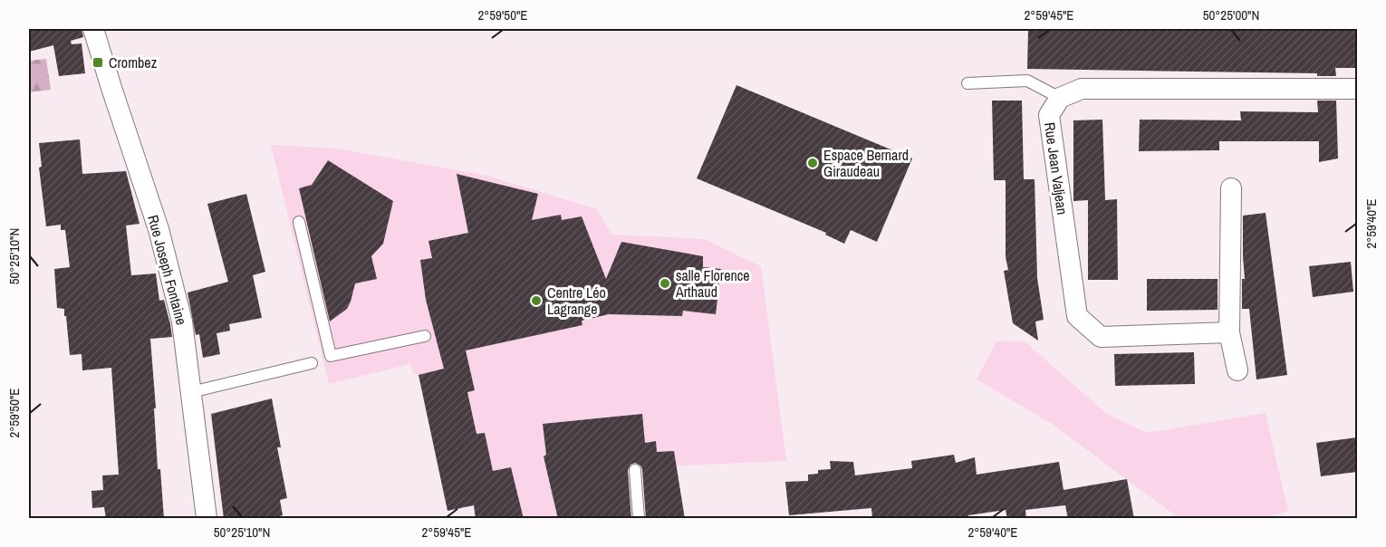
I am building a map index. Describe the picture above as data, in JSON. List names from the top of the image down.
{
  "streets": {
    "street": ["Rue Jean Valjean", "Rue Joseph Fontaine"]
  },
  "places": {
    "transit": ["Crombez"],
    "other": ["Espace Bernard Giraudeau", "salle Florence Arthaud", "Centre Léo Lagrange"]
  },
  "coordinates": [
    "2°59'50\"E",
    "2°59'45\"E",
    "50°25'00\"N",
    "2°59'40\"E",
    "50°25'10\"N"
  ]
}
